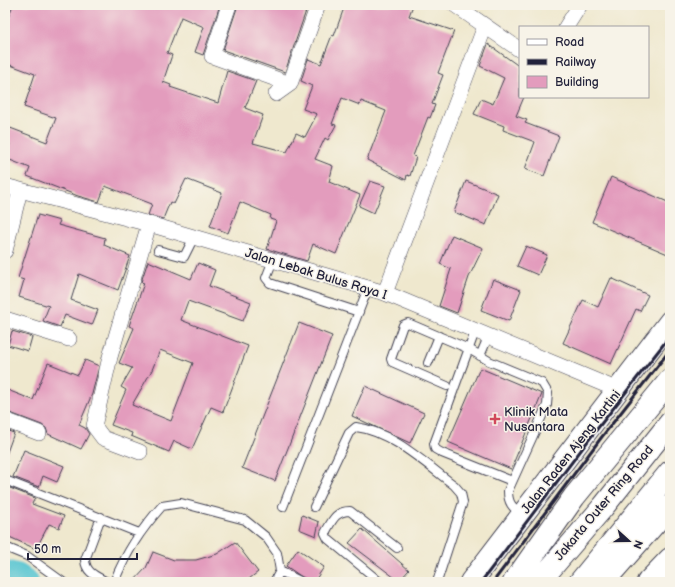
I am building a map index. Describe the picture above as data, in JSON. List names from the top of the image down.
{
  "streets": {
    "highway": ["Jalan Raden Ajeng Kartini", "Jakarta Outer Ring Road"],
    "street": ["Jalan Lebak Bulus Raya I"]
  },
  "crossings": [
    ["Jalan Lebak Bulus Raya I", "Jalan Raden Ajeng Kartini"]
  ],
  "places": {
    "health": ["Klinik Mata Nusantara"]
  },
  "legend": ["Road", "Railway", "Building"],
  "scale_bar": "50 m",
  "north": "right"
}
